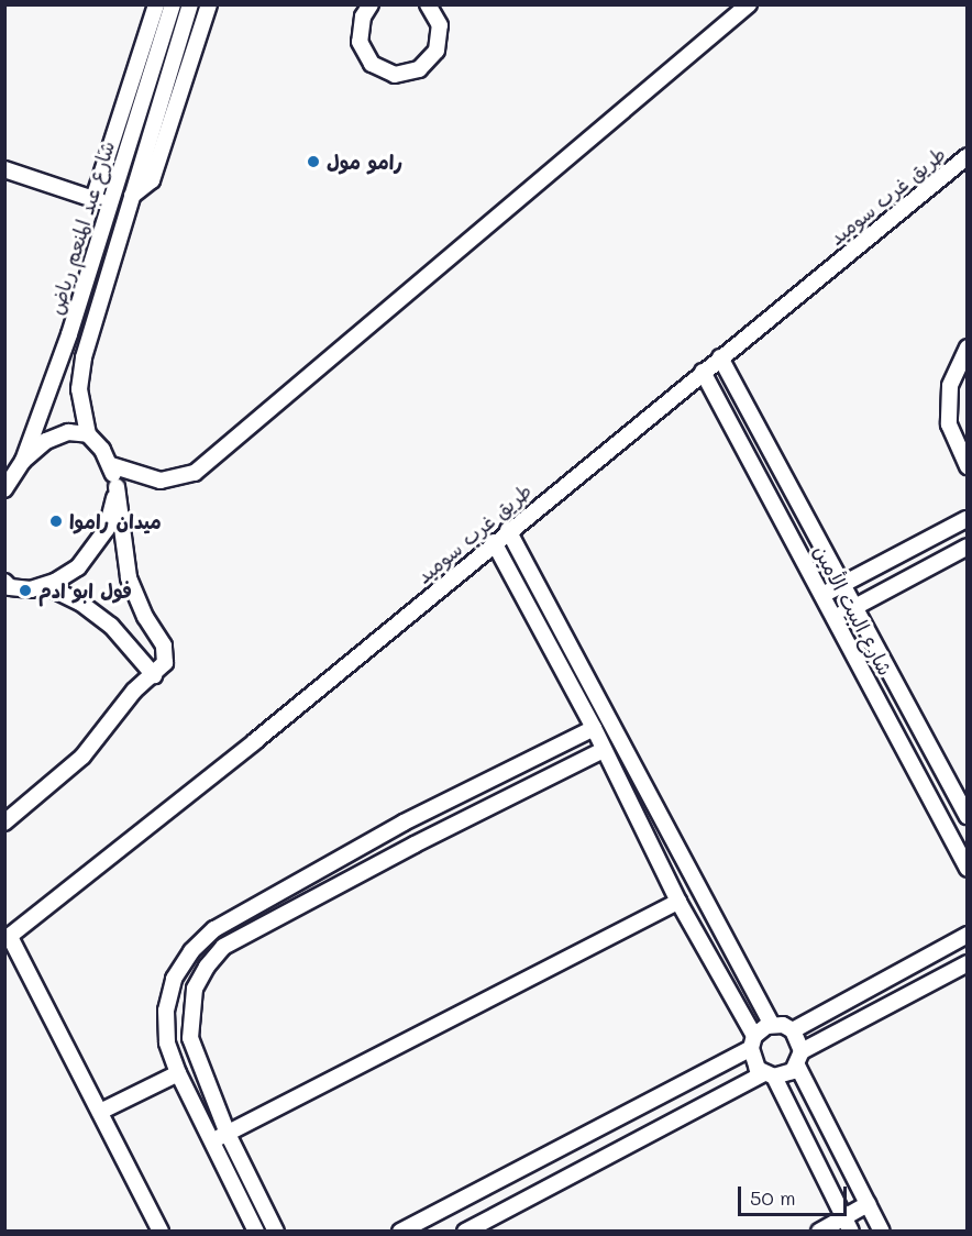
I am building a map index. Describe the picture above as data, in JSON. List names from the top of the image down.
{
  "streets": {
    "street": ["طريق غرب سوميد", "شارع عبد المنعم رياض", "شارع البيت الأمين"]
  },
  "crossings": [
    ["طريق غرب سوميد", "شارع البيت الأمين"]
  ],
  "places": ["رامو مول", "ميدان راموا", "فول ابو ادم"],
  "scale_bar": "50 m"
}
